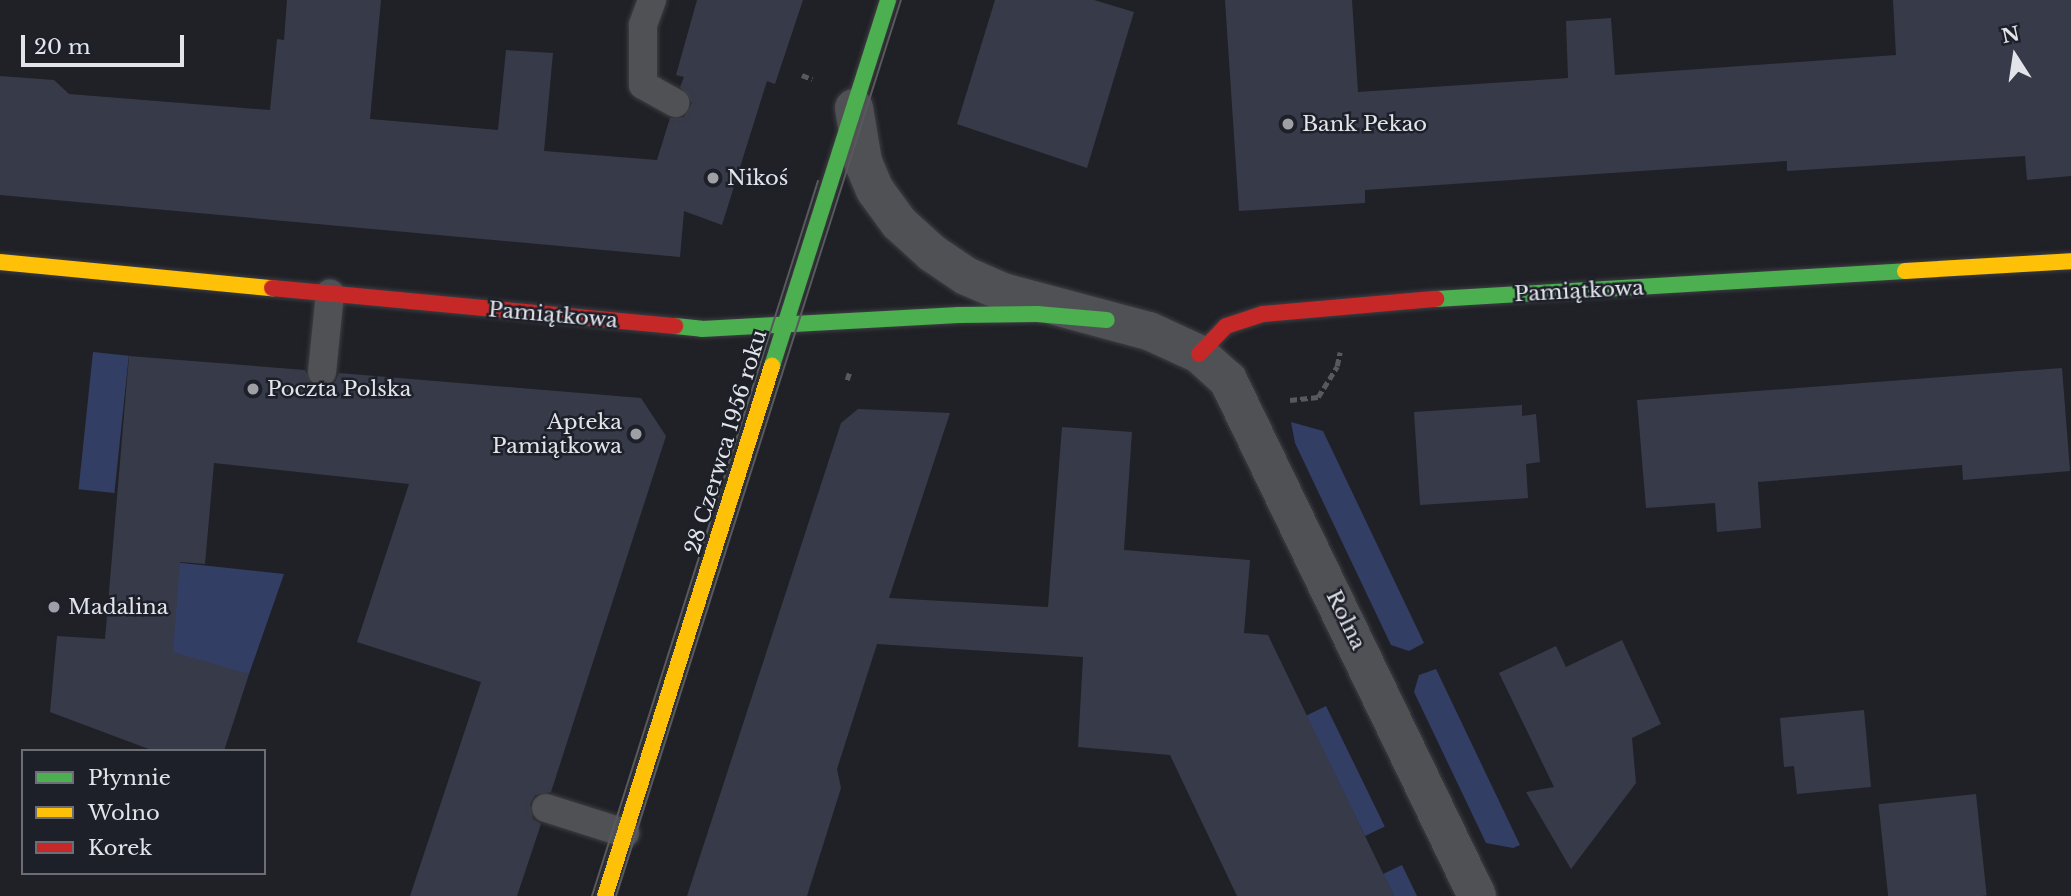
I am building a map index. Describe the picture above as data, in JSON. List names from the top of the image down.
{
  "streets": {
    "street": ["Pamiątkowa", "28 Czerwca 1956 roku", "Rolna"]
  },
  "crossings": [
    ["Pamiątkowa", "28 Czerwca 1956 roku"],
    ["Pamiątkowa", "Rolna"]
  ],
  "places": [
    "Bank Pekao",
    "Nikoś",
    "Poczta Polska",
    "Apteka Pamiątkowa",
    "Madalina"
  ],
  "legend": ["Płynnie", "Wolno", "Korek"],
  "scale_bar": "20 m",
  "north": "top"
}
